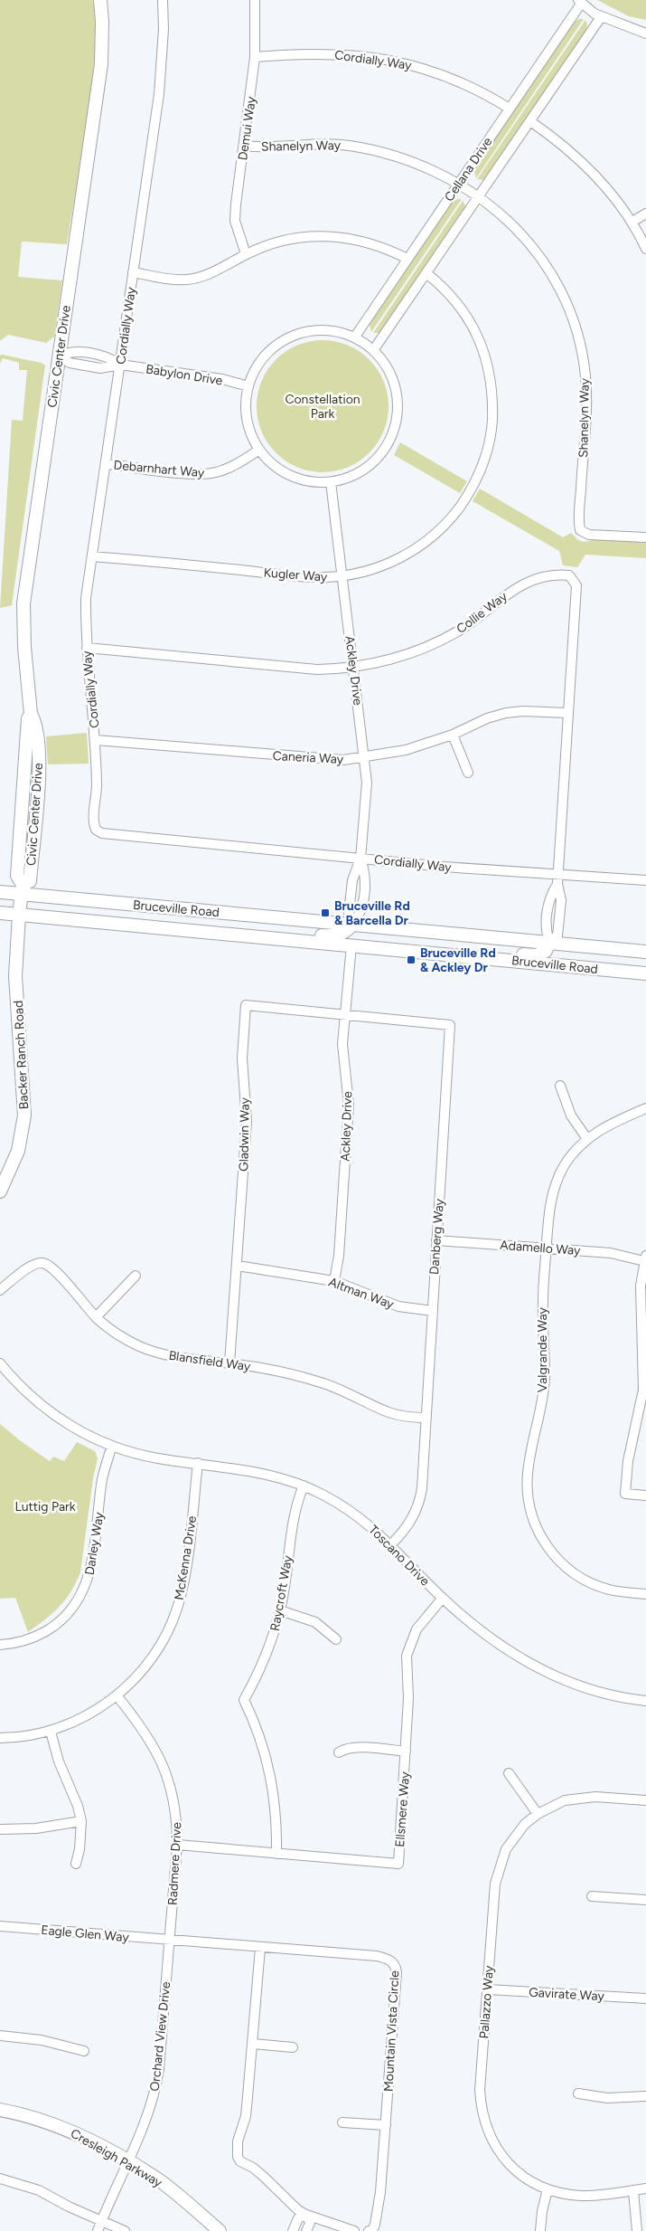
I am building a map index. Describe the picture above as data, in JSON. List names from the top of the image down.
{
  "streets": {
    "main road": [
      "Civic Center Drive",
      "Bruceville Road",
      "Backer Ranch Road",
      "Cresleigh Parkway"
    ],
    "street": [
      "Cordially Way",
      "Demui Way",
      "Shanelyn Way",
      "Cellana Drive",
      "Babylon Drive",
      "Debarnhart Way",
      "Kugler Way",
      "Collie Way",
      "Ackley Drive",
      "Caneria Way",
      "Gladwin Way",
      "Danberg Way",
      "Adamello Way",
      "Altman Way",
      "Valgrande Way",
      "Blansfield Way",
      "Darley Way",
      "Toscano Drive",
      "McKenna Drive",
      "Raycroft Way",
      "Ellsmere Way",
      "Radmere Drive",
      "Eagle Glen Way",
      "Gavirate Way",
      "Pallazzo Way",
      "Mountain Vista Circle",
      "Orchard View Drive"
    ]
  },
  "crossings": [
    ["Cordially Way", "Demui Way"],
    ["Cordially Way", "Cellana Drive"],
    ["Cordially Way", "Babylon Drive"],
    ["Cordially Way", "Debarnhart Way"],
    ["Cordially Way", "Kugler Way"],
    ["Cordially Way", "Collie Way"],
    ["Cordially Way", "Ackley Drive"],
    ["Cordially Way", "Caneria Way"],
    ["Demui Way", "Shanelyn Way"],
    ["Shanelyn Way", "Cellana Drive"],
    ["Cellana Drive", "Babylon Drive"],
    ["Cellana Drive", "Debarnhart Way"],
    ["Cellana Drive", "Kugler Way"],
    ["Cellana Drive", "Ackley Drive"],
    ["Civic Center Drive", "Babylon Drive"],
    ["Civic Center Drive", "Bruceville Road"],
    ["Civic Center Drive", "Backer Ranch Road"],
    ["Babylon Drive", "Debarnhart Way"],
    ["Babylon Drive", "Ackley Drive"],
    ["Debarnhart Way", "Ackley Drive"],
    ["Kugler Way", "Ackley Drive"],
    ["Collie Way", "Ackley Drive"],
    ["Collie Way", "Caneria Way"],
    ["Collie Way", "Bruceville Road"],
    ["Ackley Drive", "Caneria Way"],
    ["Ackley Drive", "Bruceville Road"],
    ["Ackley Drive", "Gladwin Way"],
    ["Ackley Drive", "Danberg Way"],
    ["Ackley Drive", "Altman Way"],
    ["Bruceville Road", "Backer Ranch Road"],
    ["Gladwin Way", "Danberg Way"],
    ["Gladwin Way", "Altman Way"],
    ["Gladwin Way", "Blansfield Way"],
    ["Danberg Way", "Adamello Way"],
    ["Danberg Way", "Altman Way"],
    ["Danberg Way", "Blansfield Way"],
    ["Danberg Way", "Toscano Drive"],
    ["Adamello Way", "Valgrande Way"],
    ["Darley Way", "Toscano Drive"],
    ["Toscano Drive", "McKenna Drive"],
    ["Toscano Drive", "Raycroft Way"],
    ["Toscano Drive", "Ellsmere Way"],
    ["McKenna Drive", "Radmere Drive"],
    ["Raycroft Way", "Ellsmere Way"],
    ["Ellsmere Way", "Radmere Drive"],
    ["Radmere Drive", "Eagle Glen Way"],
    ["Radmere Drive", "Mountain Vista Circle"],
    ["Radmere Drive", "Orchard View Drive"],
    ["Eagle Glen Way", "Mountain Vista Circle"],
    ["Eagle Glen Way", "Orchard View Drive"],
    ["Gavirate Way", "Pallazzo Way"],
    ["Mountain Vista Circle", "Orchard View Drive"],
    ["Orchard View Drive", "Cresleigh Parkway"]
  ],
  "parks": ["Constellation Park", "Luttig Park"],
  "places": {
    "transit": ["Bruceville Rd & Barcella Dr", "Bruceville Rd & Ackley Dr"]
  }
}
